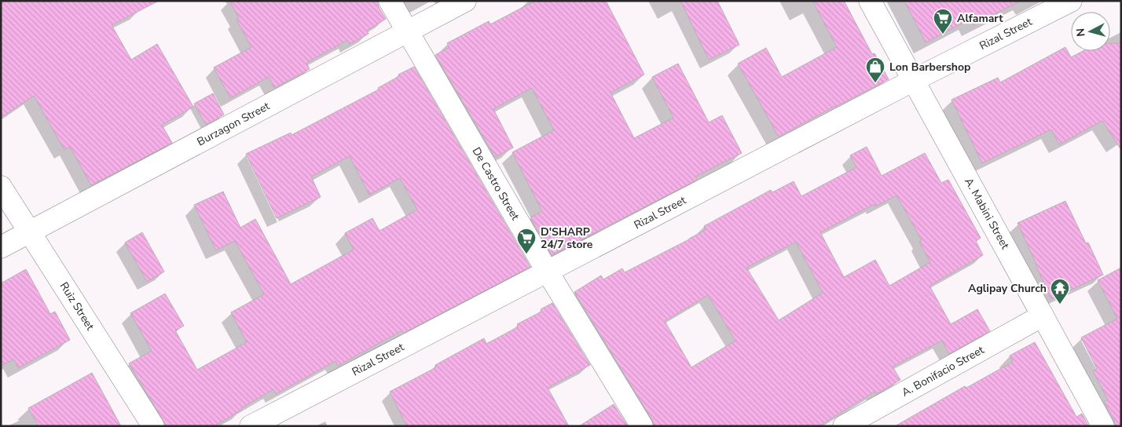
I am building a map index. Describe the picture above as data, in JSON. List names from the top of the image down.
{
  "streets": {
    "street": [
      "Rizal Street",
      "Burzagon Street",
      "De Castro Street",
      "A. Mabini Street",
      "Ruiz Street",
      "A. Bonifacio Street"
    ]
  },
  "crossings": [
    ["Rizal Street", "De Castro Street"],
    ["Rizal Street", "A. Mabini Street"],
    ["Burzagon Street", "De Castro Street"],
    ["Burzagon Street", "Ruiz Street"],
    ["A. Mabini Street", "A. Bonifacio Street"]
  ],
  "places": {
    "supermarket": ["Alfamart", "D'SHARP 24/7 store"],
    "shop": ["Lon Barbershop"],
    "temple": ["Aglipay Church"]
  },
  "north": "left"
}
